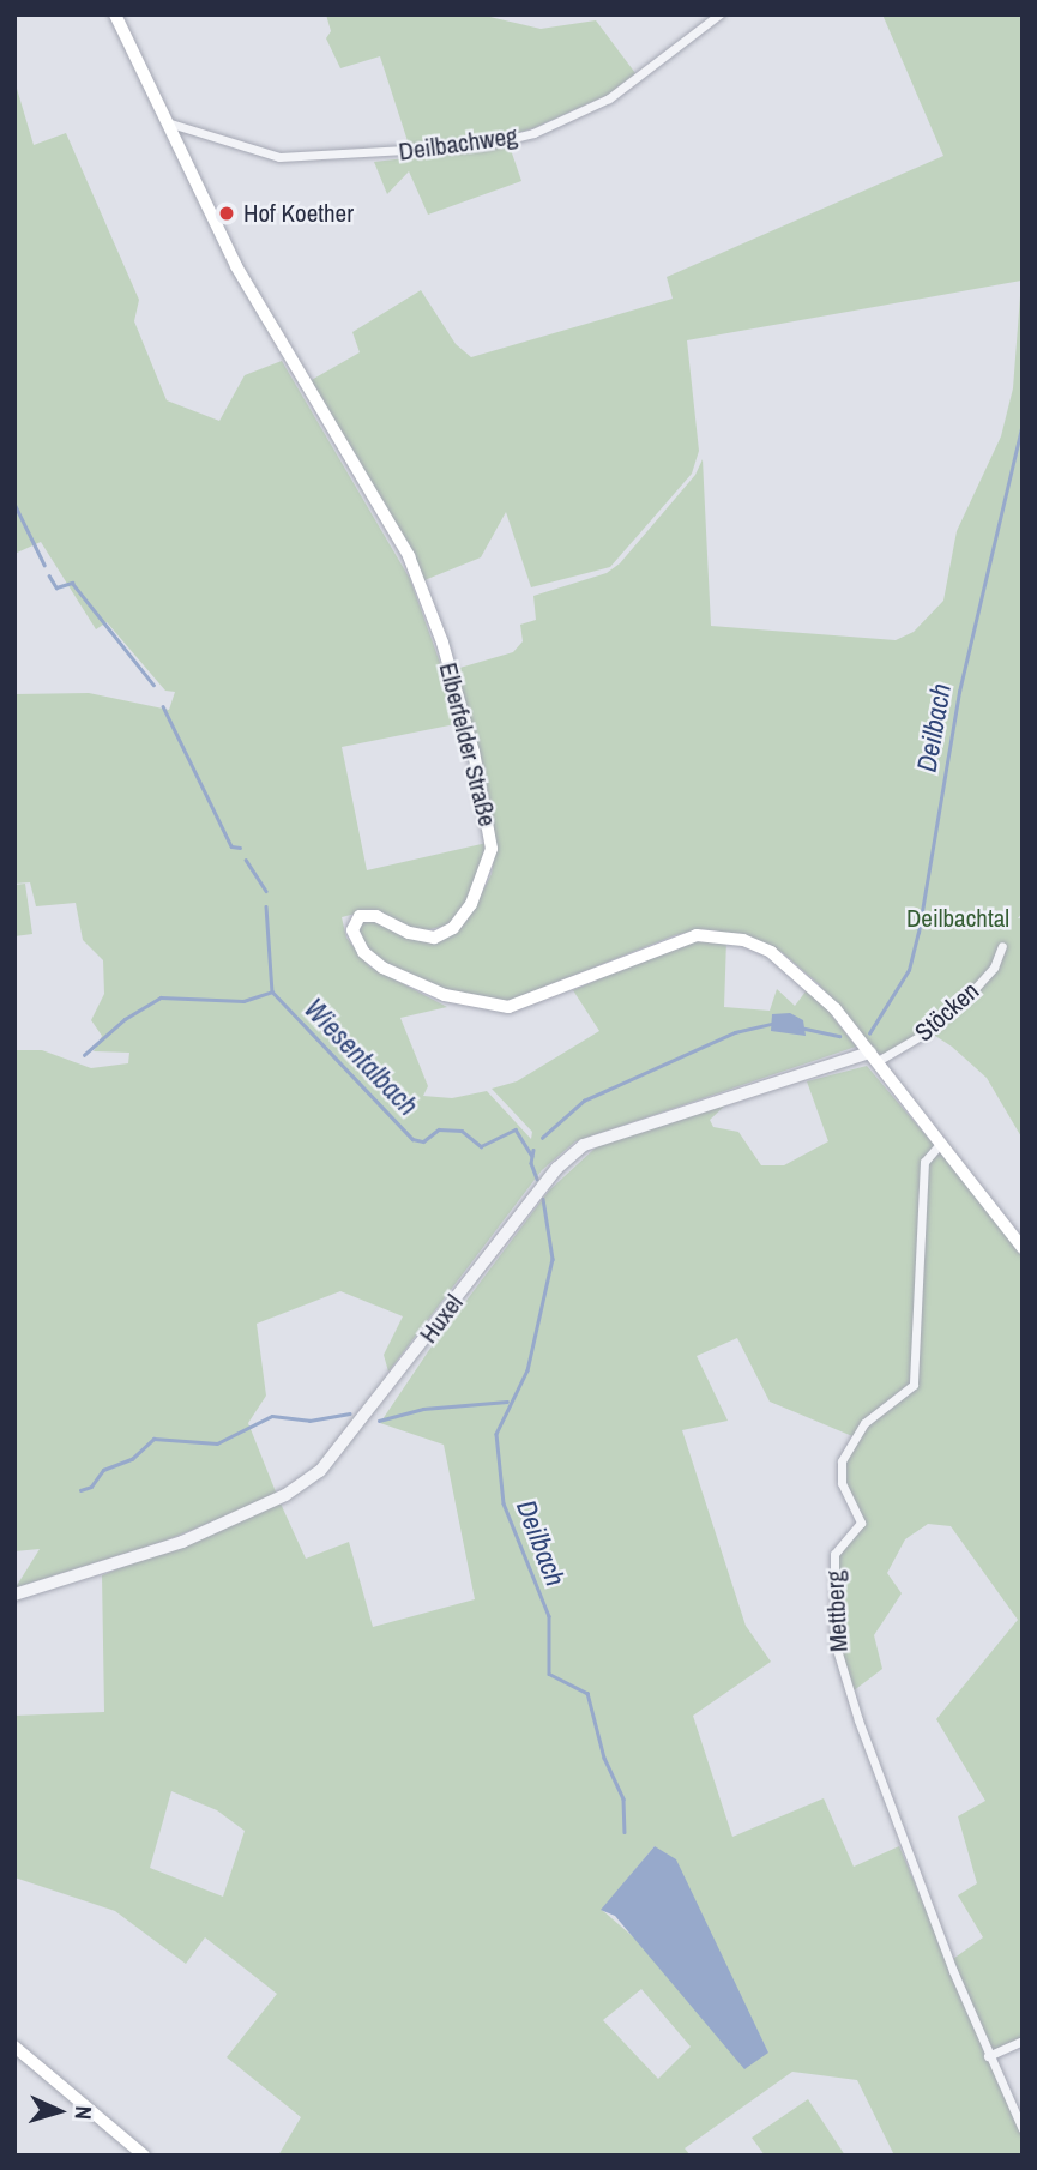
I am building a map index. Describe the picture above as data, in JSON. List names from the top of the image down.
{
  "streets": {
    "main road": ["Elberfelder Straße"],
    "street": [
      "Deilbachweg",
      "Stöcken",
      "Huxel",
      "Mettberg"
    ]
  },
  "crossings": [
    ["Deilbachweg", "Elberfelder Straße"],
    ["Elberfelder Straße", "Stöcken"],
    ["Elberfelder Straße", "Huxel"],
    ["Elberfelder Straße", "Mettberg"],
    ["Stöcken", "Huxel"]
  ],
  "water": ["Deilbach", "Wiesentalbach"],
  "parks": ["Deilbachtal"],
  "places": ["Hof Koether"],
  "north": "right"
}
